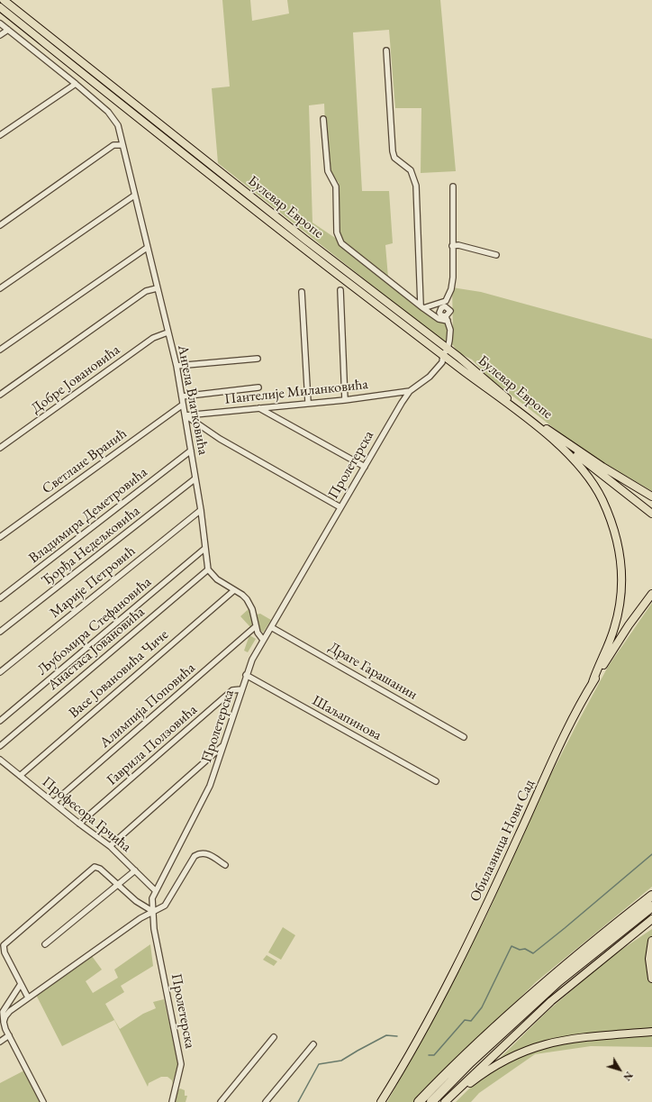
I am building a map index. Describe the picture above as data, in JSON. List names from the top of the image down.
{
  "streets": {
    "main road": ["Булевар Европе", "Обилазница Нови Сад"],
    "street": [
      "Добре Јовановића",
      "Пантелије Миланковића",
      "Ангела Влатковића",
      "Светлане Вранић",
      "Пролетерска",
      "Владимира Деметровића",
      "Ђорђа Недељковића",
      "Марије Петровић",
      "Љубомира Стефановића",
      "Анастаса Јовановића",
      "Драге Гарашанин",
      "Васе Јовановића Чиче",
      "Алимпија Поповића",
      "Шаљапинова",
      "Гаврила Ползовића",
      "Професора Грчића"
    ]
  },
  "crossings": [
    ["Булевар Европе", "Пролетерска"],
    ["Добре Јовановића", "Ангела Влатковића"],
    ["Пантелије Миланковића", "Ангела Влатковића"],
    ["Пантелије Миланковића", "Пролетерска"],
    ["Ангела Влатковића", "Светлане Вранић"],
    ["Ангела Влатковића", "Владимира Деметровића"],
    ["Ангела Влатковића", "Ђорђа Недељковића"],
    ["Ангела Влатковића", "Марије Петровић"],
    ["Ангела Влатковића", "Љубомира Стефановића"],
    ["Ангела Влатковића", "Анастаса Јовановића"],
    ["Пролетерска", "Драге Гарашанин"],
    ["Пролетерска", "Шаљапинова"],
    ["Пролетерска", "Гаврила Ползовића"],
    ["Пролетерска", "Професора Грчића"],
    ["Васе Јовановића Чиче", "Професора Грчића"],
    ["Алимпија Поповића", "Професора Грчића"],
    ["Гаврила Ползовића", "Професора Грчића"]
  ],
  "north": "bottom right"
}
